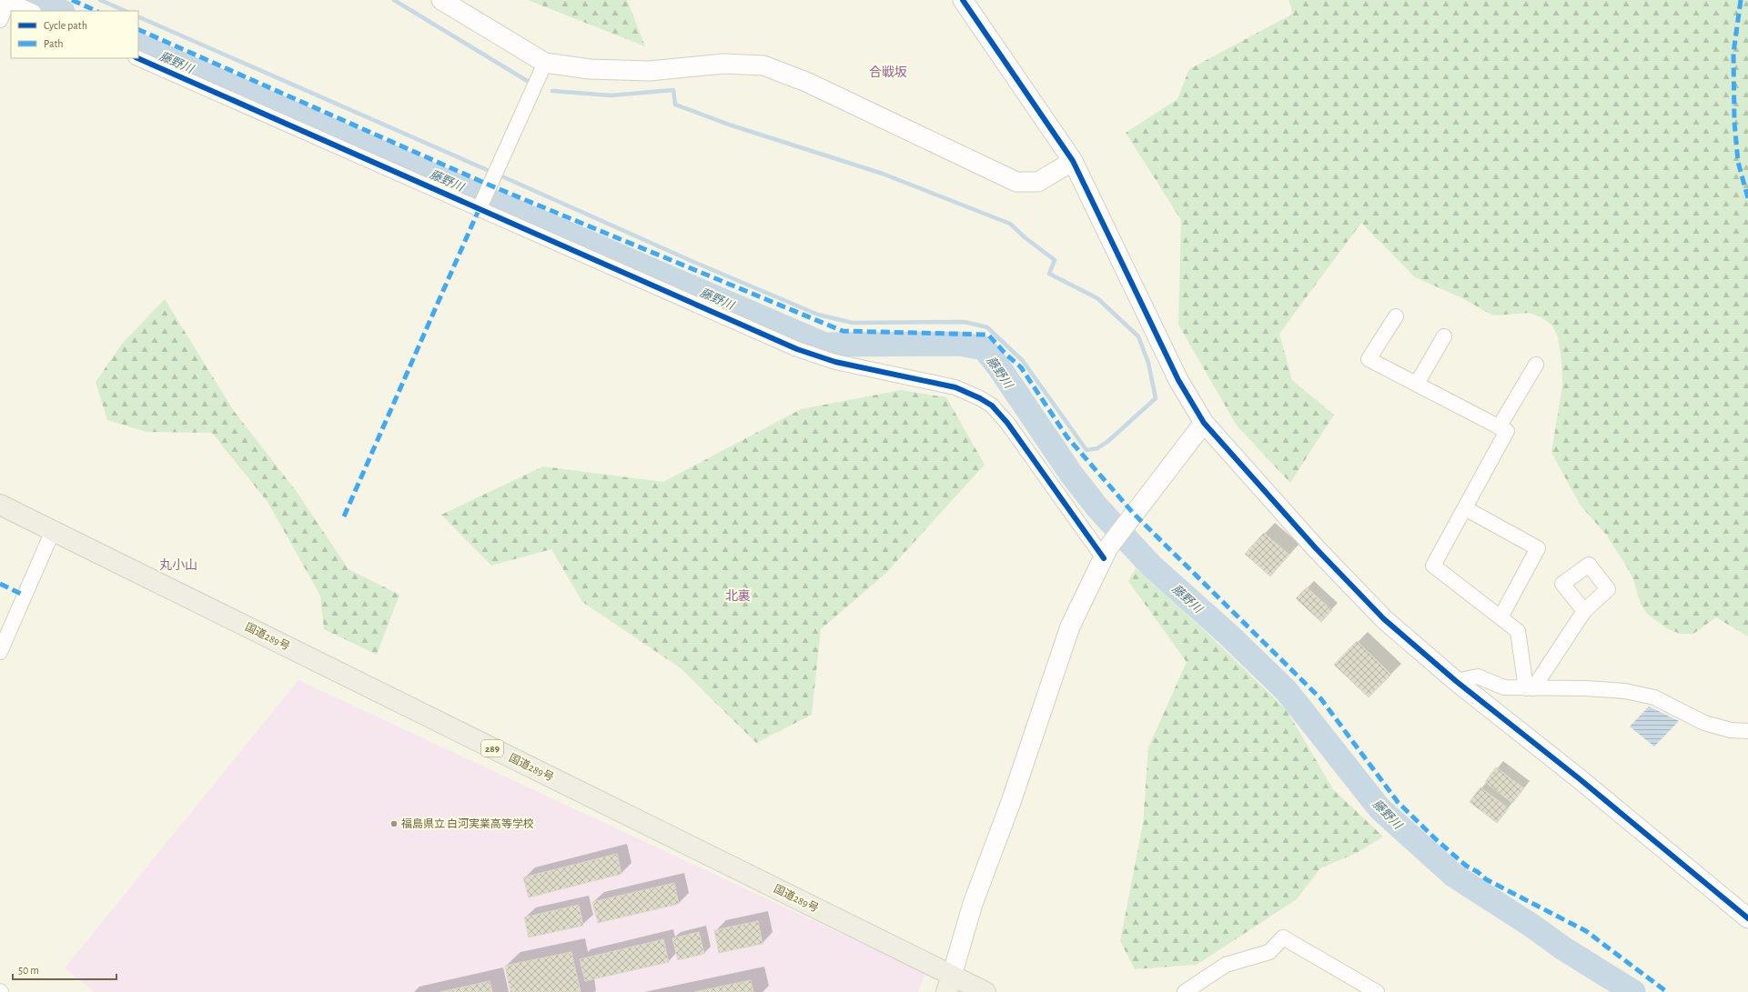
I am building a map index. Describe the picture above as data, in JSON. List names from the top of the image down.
{
  "streets": {
    "highway": ["国道289号", "289"]
  },
  "districts": ["合戦坂", "丸小山", "北裏"],
  "water": ["藤野川"],
  "places": ["福島県立 白河実業高等学校"],
  "legend": ["Cycle path", "Path"],
  "scale_bar": "50 m"
}
